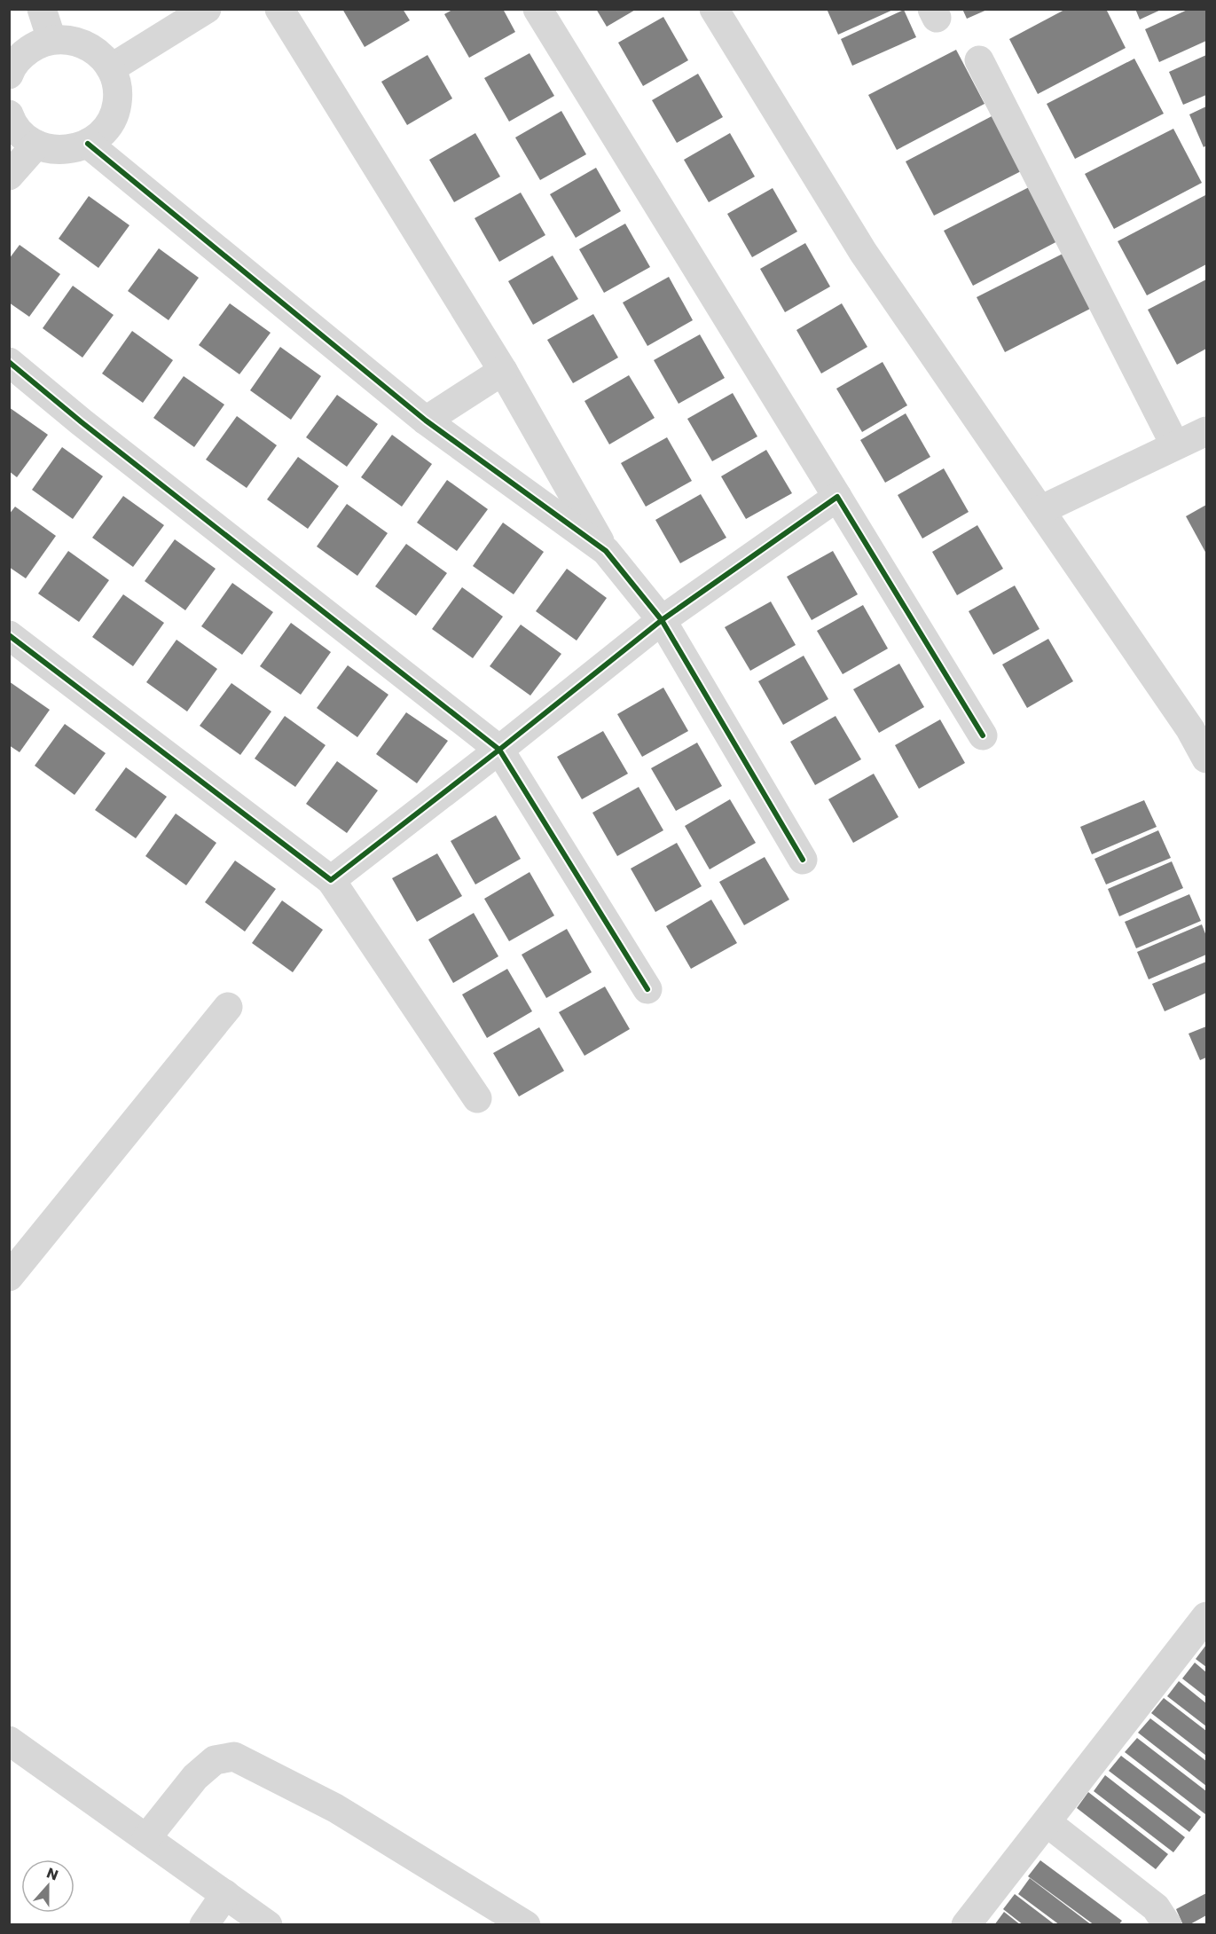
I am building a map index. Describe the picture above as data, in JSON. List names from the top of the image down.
{
  "north": "top"
}
